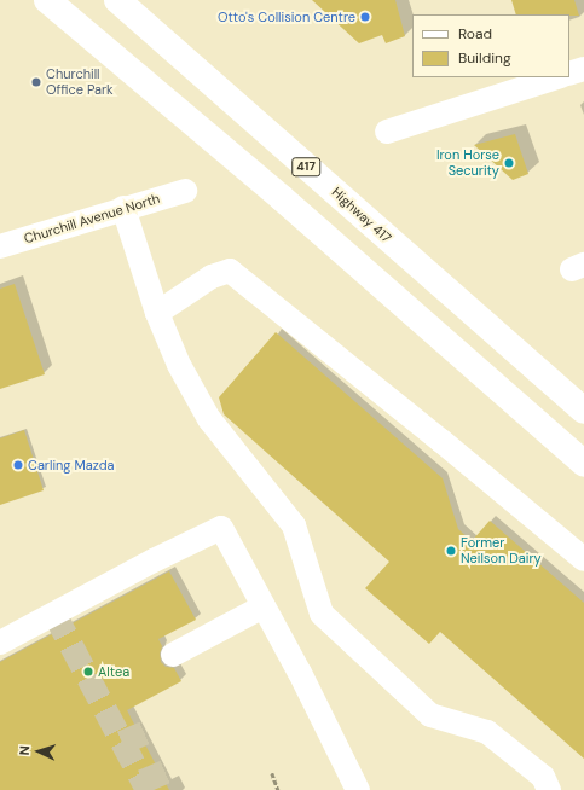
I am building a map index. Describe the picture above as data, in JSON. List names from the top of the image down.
{
  "streets": {
    "highway": ["417", "Highway 417"],
    "street": ["Churchill Avenue North"]
  },
  "places": [
    "Otto's Collision Centre",
    "Churchill Office Park",
    "Iron Horse Security",
    "Carling Mazda",
    "Former Neilson Dairy",
    "Altea"
  ],
  "legend": ["Road", "Building"],
  "north": "left"
}
